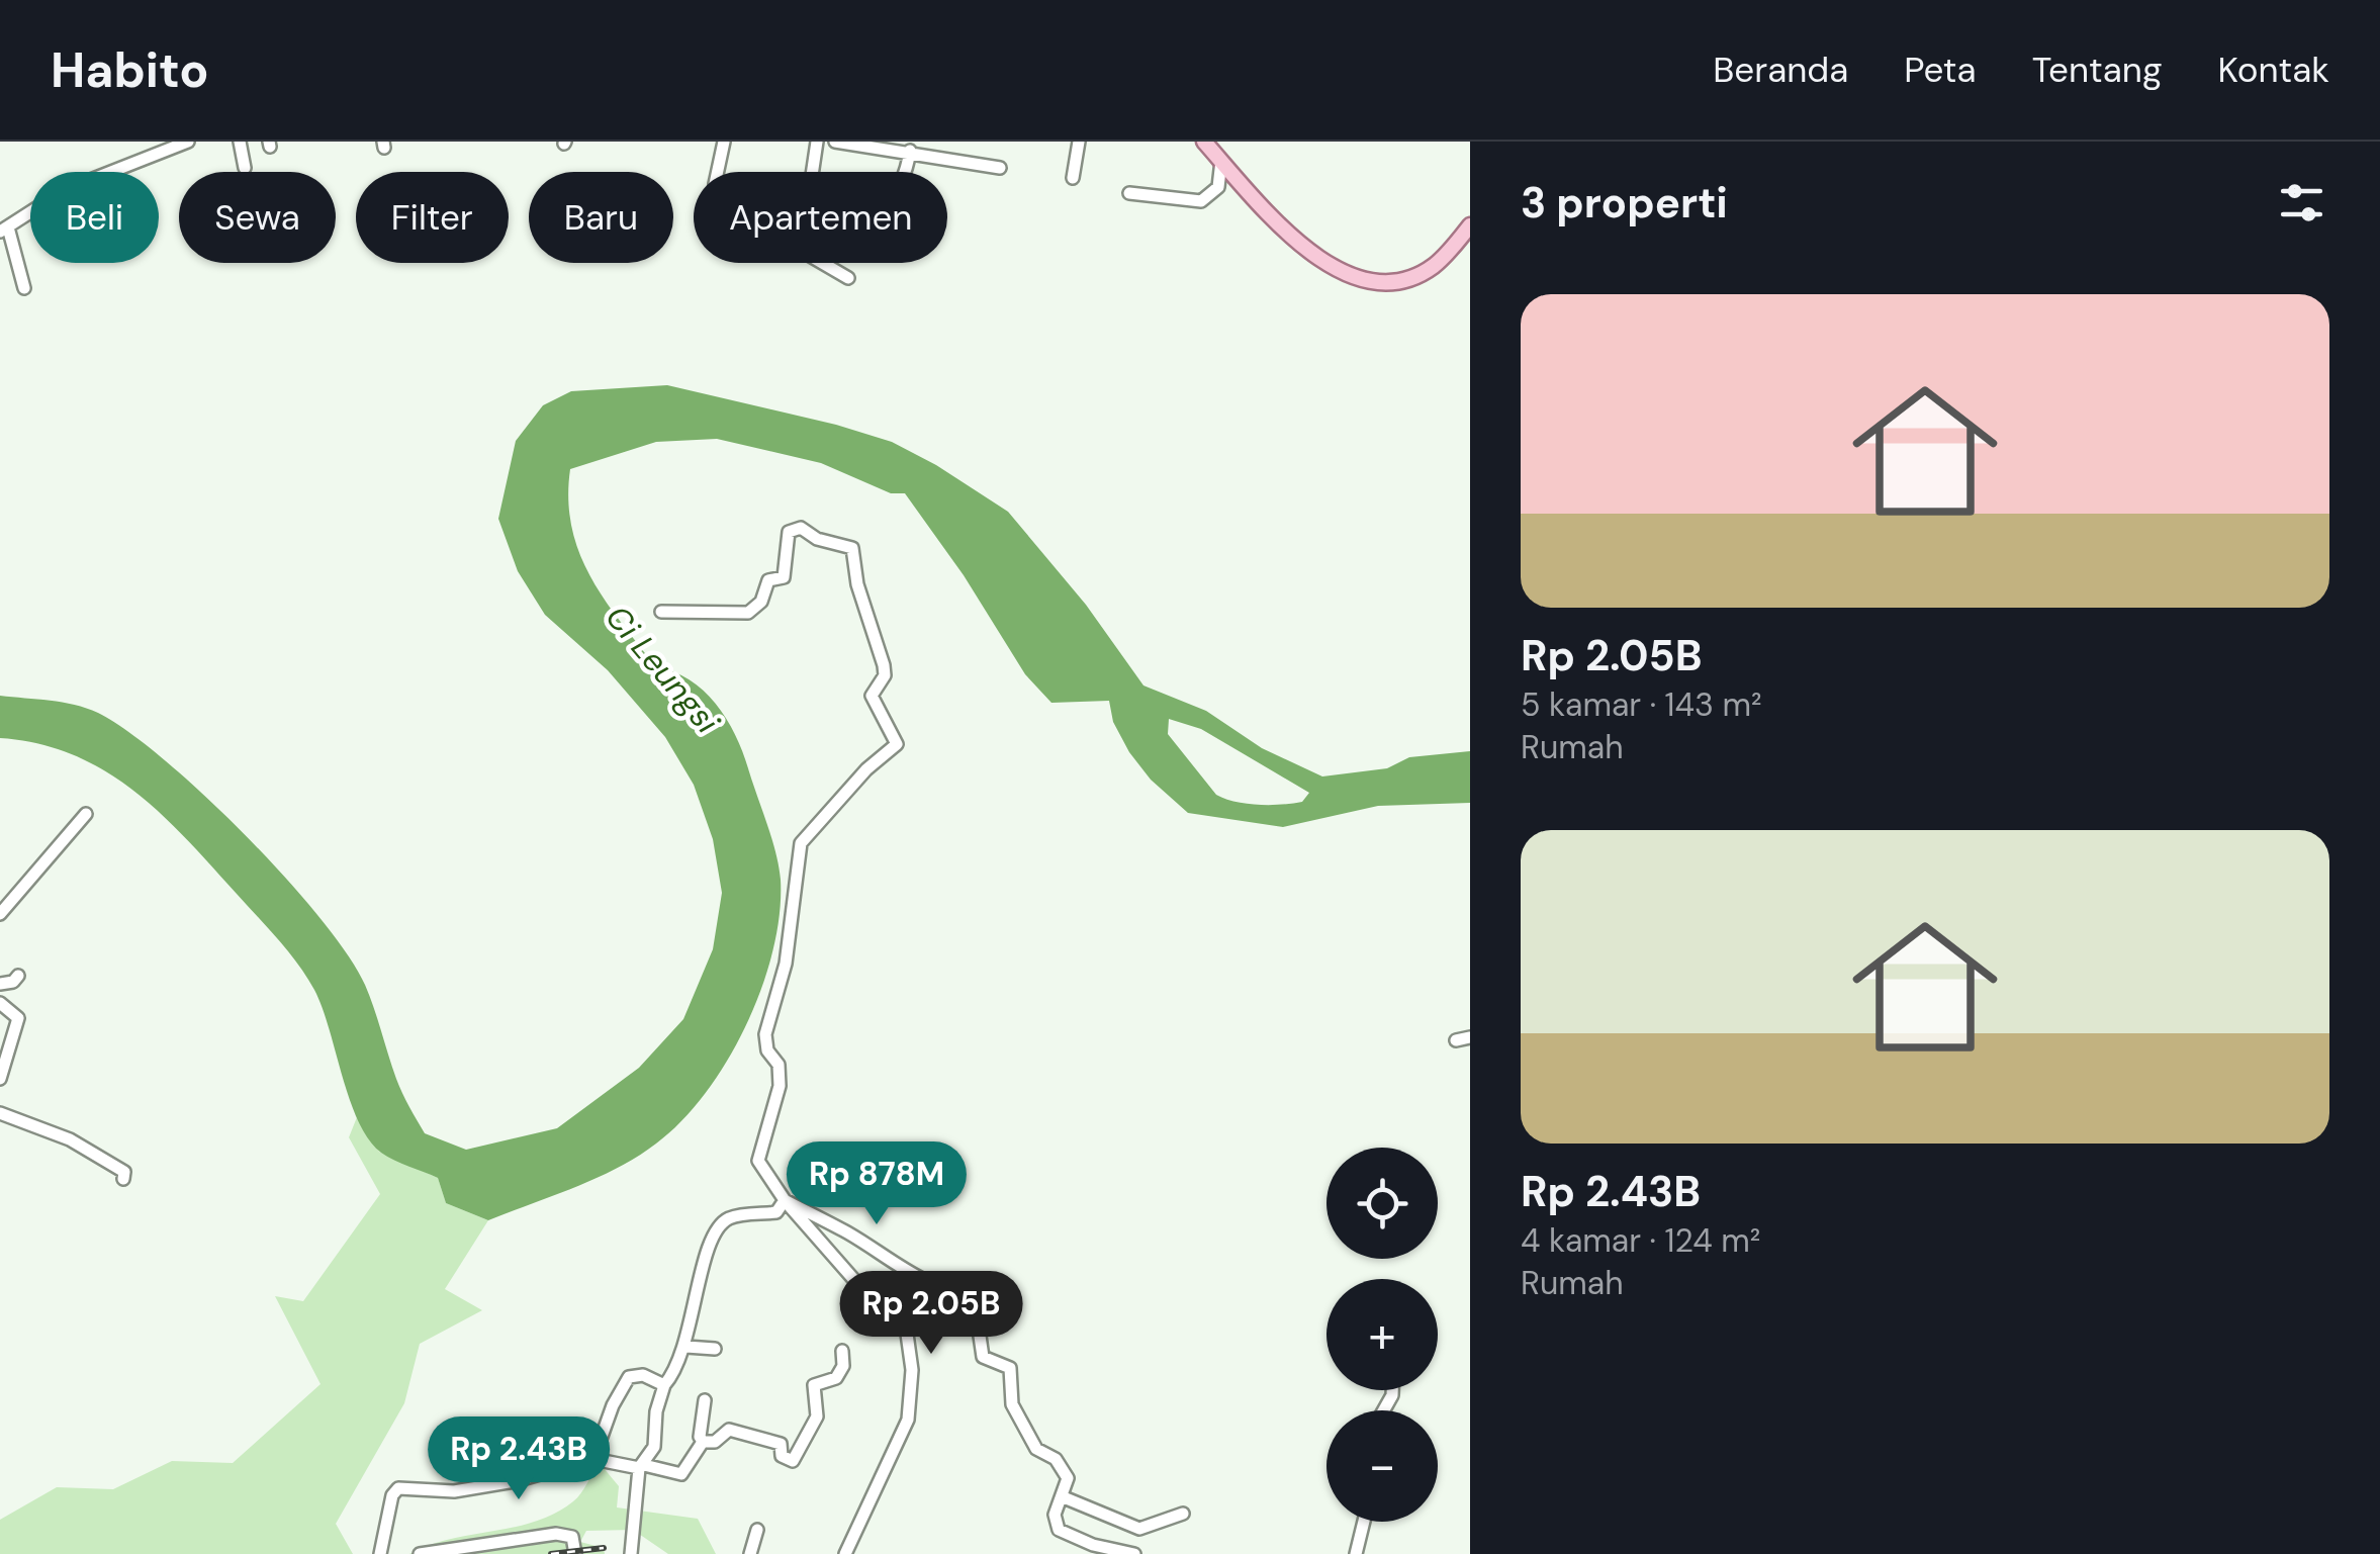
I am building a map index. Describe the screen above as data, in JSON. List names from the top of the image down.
{
  "water": ["Ci Leungsi"],
  "page": {
    "header": "Habito",
    "nav": [
      "Beranda",
      "Peta",
      "Tentang",
      "Kontak"
    ],
    "heading": "3 properti",
    "chip": [
      "Beli",
      "Sewa",
      "Filter",
      "Baru",
      "Apartemen"
    ],
    "list": [
      {
        "name": "Rp 2.05B",
        "note": "5 kamar · 143 m² · Rumah"
      },
      {
        "name": "Rp 2.43B",
        "note": "4 kamar · 124 m² · Rumah"
      }
    ],
    "price": ["Rp 878M", "Rp 2.05B", "Rp 2.43B"],
    "map_buttons": ["+", "−"]
  }
}
